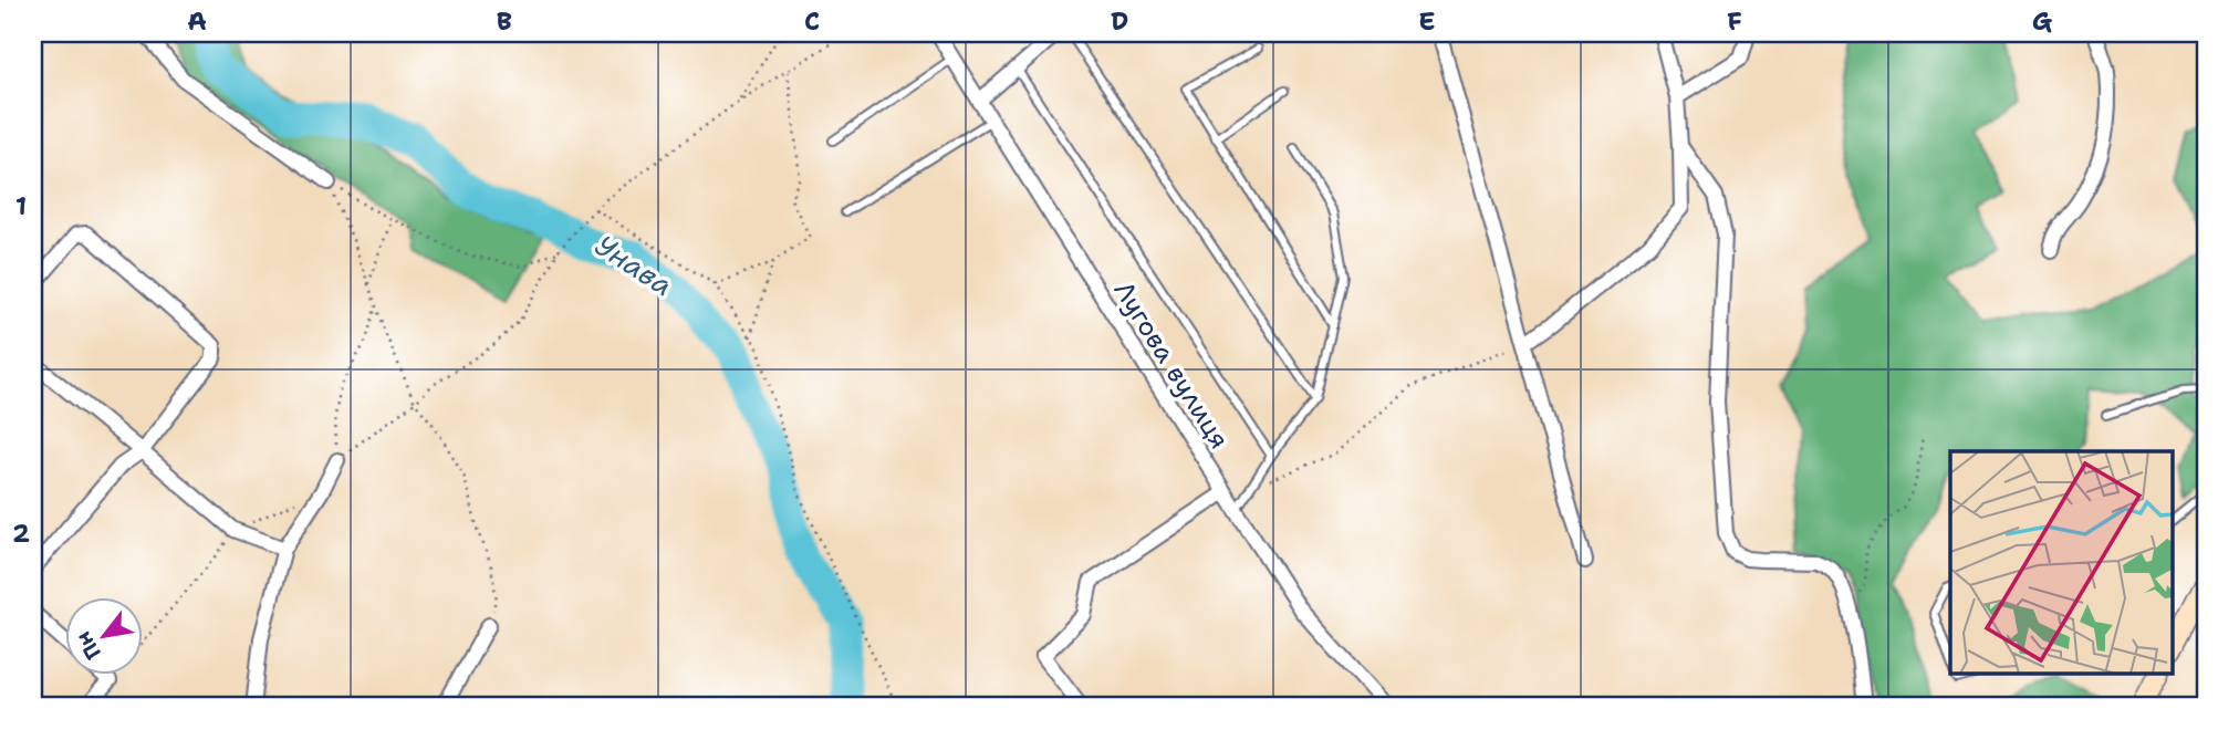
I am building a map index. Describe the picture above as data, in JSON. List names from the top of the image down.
{
  "streets": {
    "street": ["Лугова вулиця"]
  },
  "water": ["Унава"],
  "north": "bottom left",
  "grid": {
    "columns": [
      "A",
      "B",
      "C",
      "D",
      "E",
      "F",
      "G"
    ],
    "rows": ["1", "2"]
  }
}
